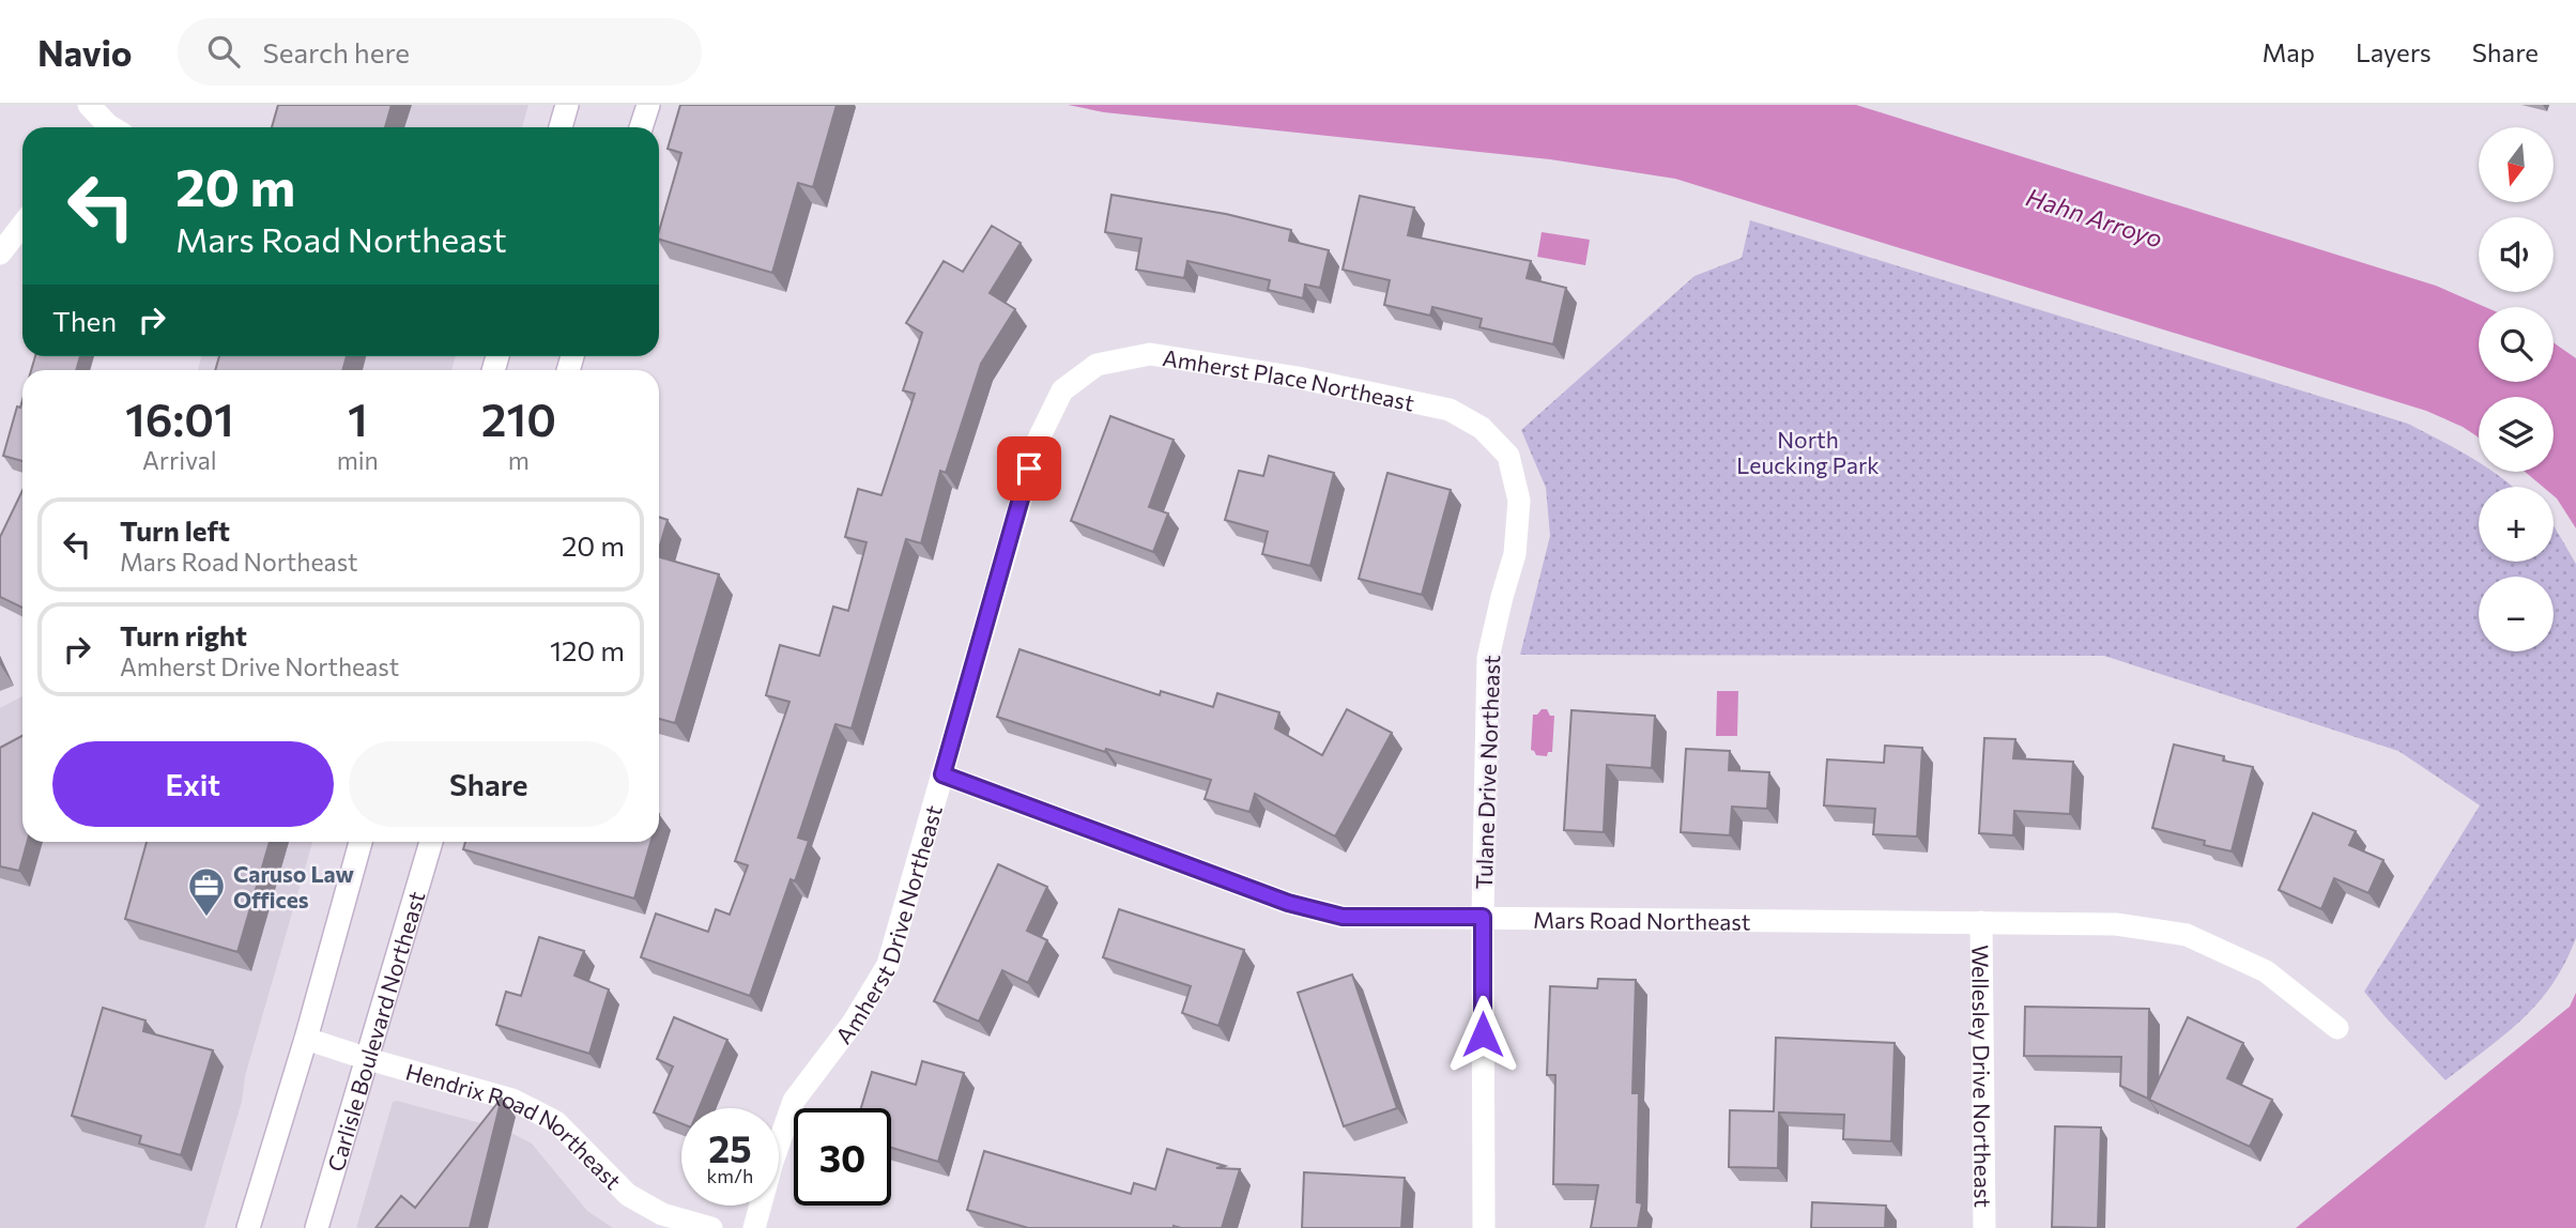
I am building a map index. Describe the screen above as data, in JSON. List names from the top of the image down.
{
  "streets": {
    "street": [
      "Amherst Place Northeast",
      "Tulane Drive Northeast",
      "Mars Road Northeast",
      "Amherst Drive Northeast",
      "Carlisle Boulevard Northeast",
      "Wellesley Drive Northeast",
      "Hendrix Road Northeast"
    ]
  },
  "crossings": [
    ["Amherst Place Northeast", "Tulane Drive Northeast"],
    ["Amherst Place Northeast", "Amherst Drive Northeast"],
    ["Tulane Drive Northeast", "Mars Road Northeast"],
    ["Mars Road Northeast", "Amherst Drive Northeast"],
    ["Mars Road Northeast", "Wellesley Drive Northeast"],
    ["Carlisle Boulevard Northeast", "Hendrix Road Northeast"]
  ],
  "water": ["Hahn Arroyo"],
  "parks": ["North Leucking Park"],
  "places": {
    "office": ["Caruso Law Offices"]
  },
  "north": "bottom",
  "page": {
    "header": "Navio",
    "search": "Search here",
    "nav": ["Map", "Layers", "Share"],
    "map_buttons": ["+", "−"],
    "turn": ["20 m", "Mars Road Northeast"],
    "then": "Then",
    "eta": [
      "16:01",
      "Arrival",
      "1",
      "min",
      "210",
      "m"
    ],
    "list": [
      {
        "name": "Turn left",
        "note": "Mars Road Northeast",
        "value": "20 m"
      },
      {
        "name": "Turn right",
        "note": "Amherst Drive Northeast",
        "value": "120 m"
      }
    ],
    "buttons": ["Exit", "Share"],
    "speed": "25 km/h",
    "limit": "30"
  }
}
